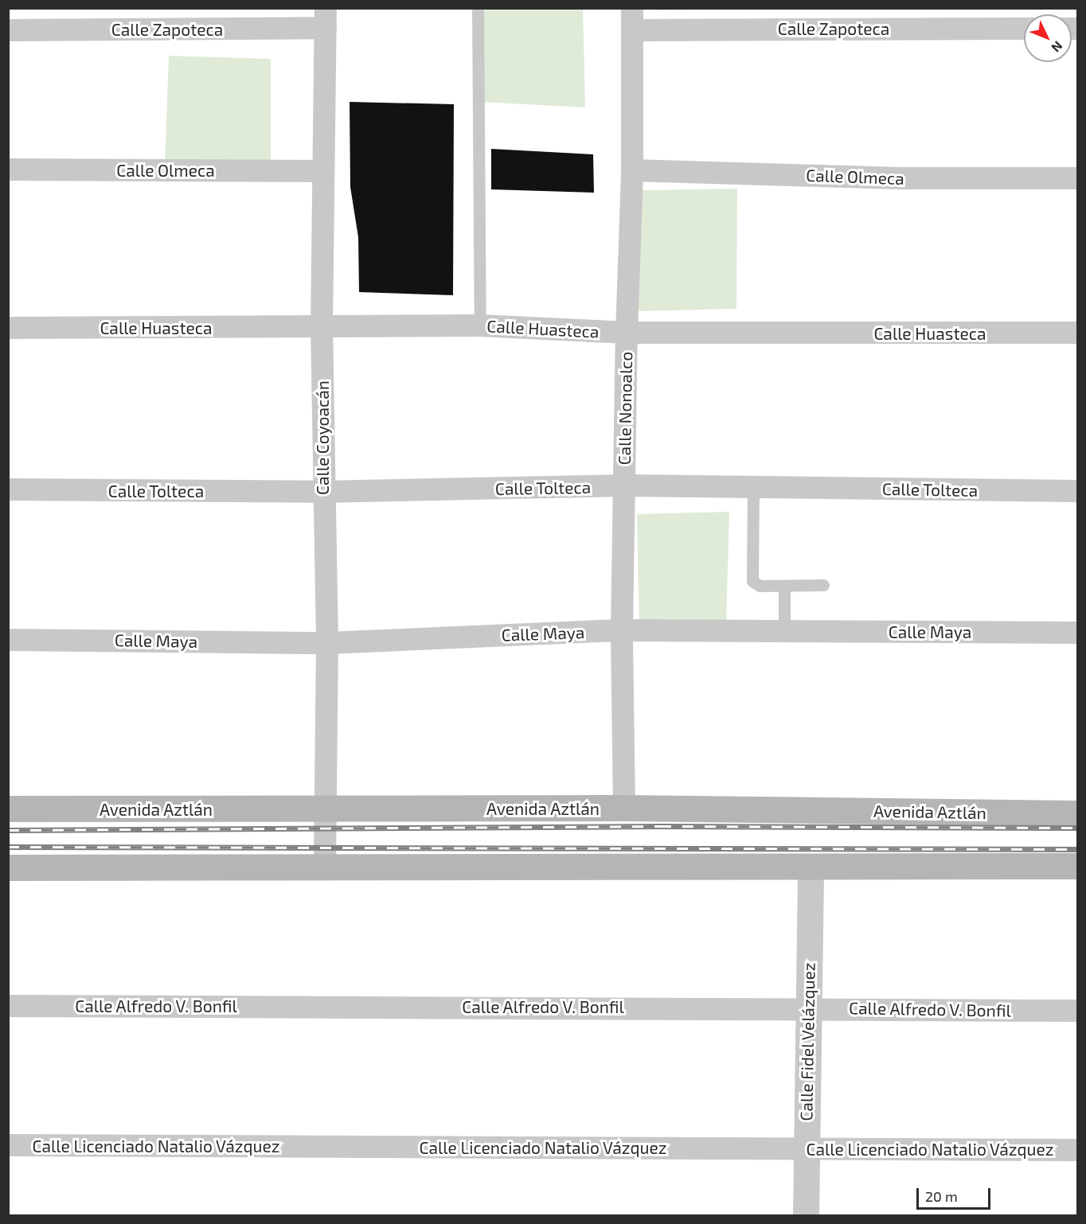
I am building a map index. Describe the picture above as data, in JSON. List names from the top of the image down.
{
  "streets": {
    "main road": ["Avenida Aztlán"],
    "street": [
      "Calle Zapoteca",
      "Calle Olmeca",
      "Calle Huasteca",
      "Calle Nonoalco",
      "Calle Coyoacán",
      "Calle Tolteca",
      "Calle Maya",
      "Calle Alfredo V. Bonfil",
      "Calle Fidel Velázquez",
      "Calle Licenciado Natalio Vázquez"
    ]
  },
  "crossings": [
    ["Calle Zapoteca", "Calle Nonoalco"],
    ["Calle Zapoteca", "Calle Coyoacán"],
    ["Calle Olmeca", "Calle Nonoalco"],
    ["Calle Olmeca", "Calle Coyoacán"],
    ["Calle Huasteca", "Calle Nonoalco"],
    ["Calle Huasteca", "Calle Coyoacán"],
    ["Calle Nonoalco", "Calle Tolteca"],
    ["Calle Nonoalco", "Calle Maya"],
    ["Calle Nonoalco", "Avenida Aztlán"],
    ["Calle Coyoacán", "Calle Tolteca"],
    ["Calle Coyoacán", "Calle Maya"],
    ["Calle Coyoacán", "Avenida Aztlán"],
    ["Calle Alfredo V. Bonfil", "Calle Fidel Velázquez"],
    ["Calle Fidel Velázquez", "Calle Licenciado Natalio Vázquez"]
  ],
  "scale_bar": "20 m",
  "north": "bottom right"
}
